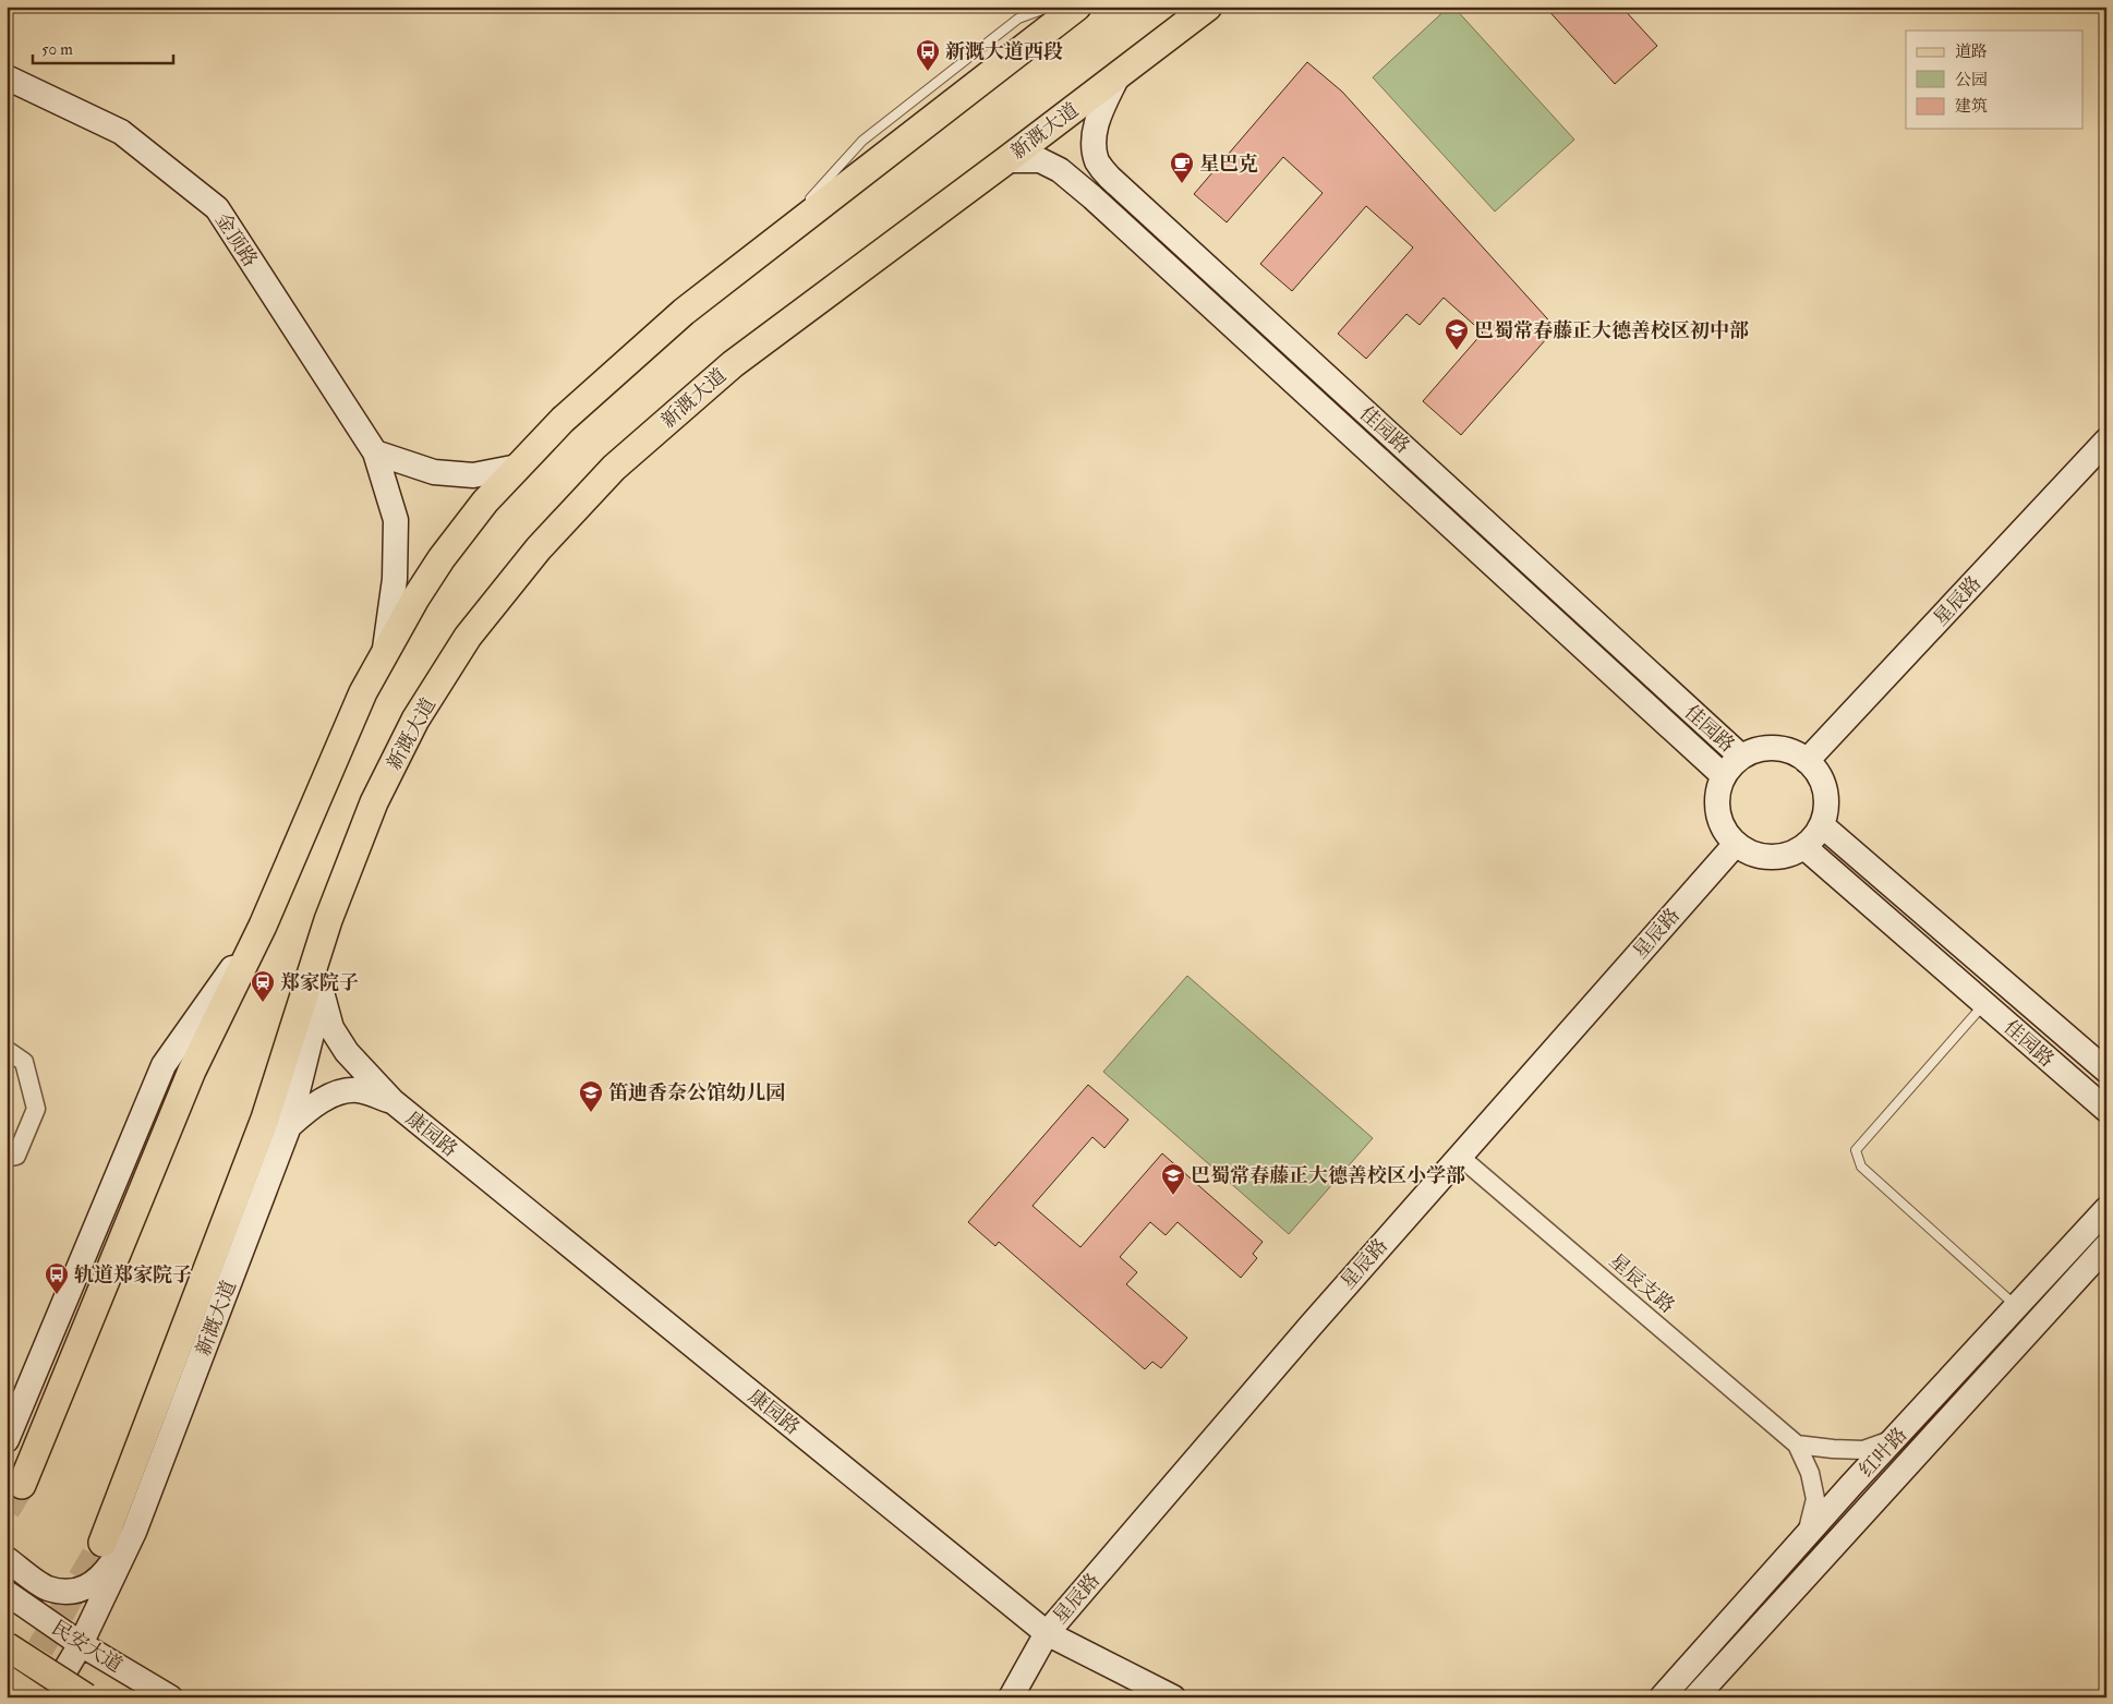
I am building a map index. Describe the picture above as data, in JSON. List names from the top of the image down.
{
  "streets": {
    "main road": ["新溉大道"],
    "street": [
      "金顶路",
      "佳园路",
      "星辰路",
      "康园路",
      "星辰支路",
      "红叶路",
      "民安大道"
    ]
  },
  "crossings": [
    ["新溉大道", "佳园路"],
    ["新溉大道", "民安大道"],
    ["佳园路", "星辰路"],
    ["星辰路", "康园路"],
    ["星辰路", "星辰支路"]
  ],
  "places": {
    "bus stop": ["新溉大道西段", "轨道郑家院子"],
    "cafe": ["星巴克"],
    "school or university": ["巴蜀常春藤正大德善校区初中部", "笛迪香奈公馆幼儿园", "巴蜀常春藤正大德善校区小学部"],
    "station": ["郑家院子"]
  },
  "legend": ["道路", "公园", "建筑"],
  "scale_bar": "50 m"
}
